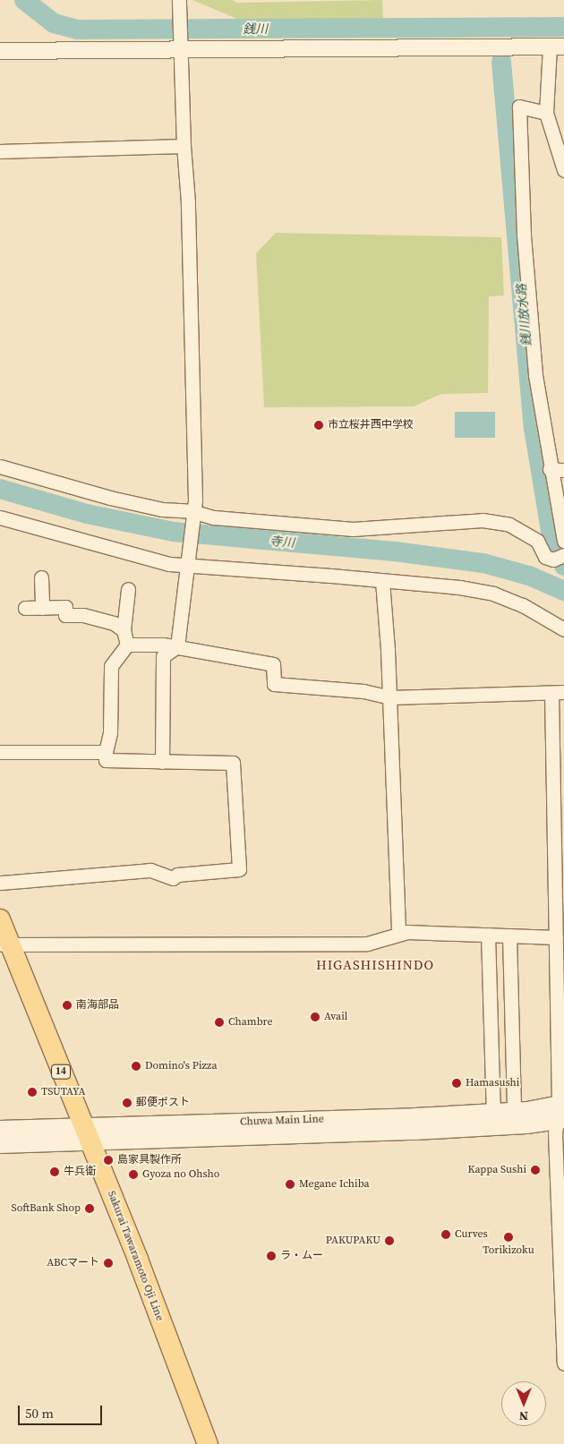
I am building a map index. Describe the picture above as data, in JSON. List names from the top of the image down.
{
  "streets": {
    "main road": ["14", "Chuwa Main Line", "Sakurai Tawaramoto Oji Line"]
  },
  "crossings": [
    ["Chuwa Main Line", "Sakurai Tawaramoto Oji Line"]
  ],
  "districts": ["HIGASHISHINDO"],
  "water": ["銭川", "銭川放水路", "寺川"],
  "places": [
    "市立桜井西中学校",
    "南海部品",
    "Avail",
    "Chambre",
    "Domino's Pizza",
    "Hamasushi",
    "TSUTAYA",
    "郵便ポスト",
    "島家具製作所",
    "Kappa Sushi",
    "牛兵衛",
    "Gyoza no Ohsho",
    "Megane Ichiba",
    "SoftBank Shop",
    "Curves",
    "Torikizoku",
    "PAKUPAKU",
    "ラ・ムー",
    "ABCマート"
  ],
  "scale_bar": "50 m",
  "north": "bottom"
}
